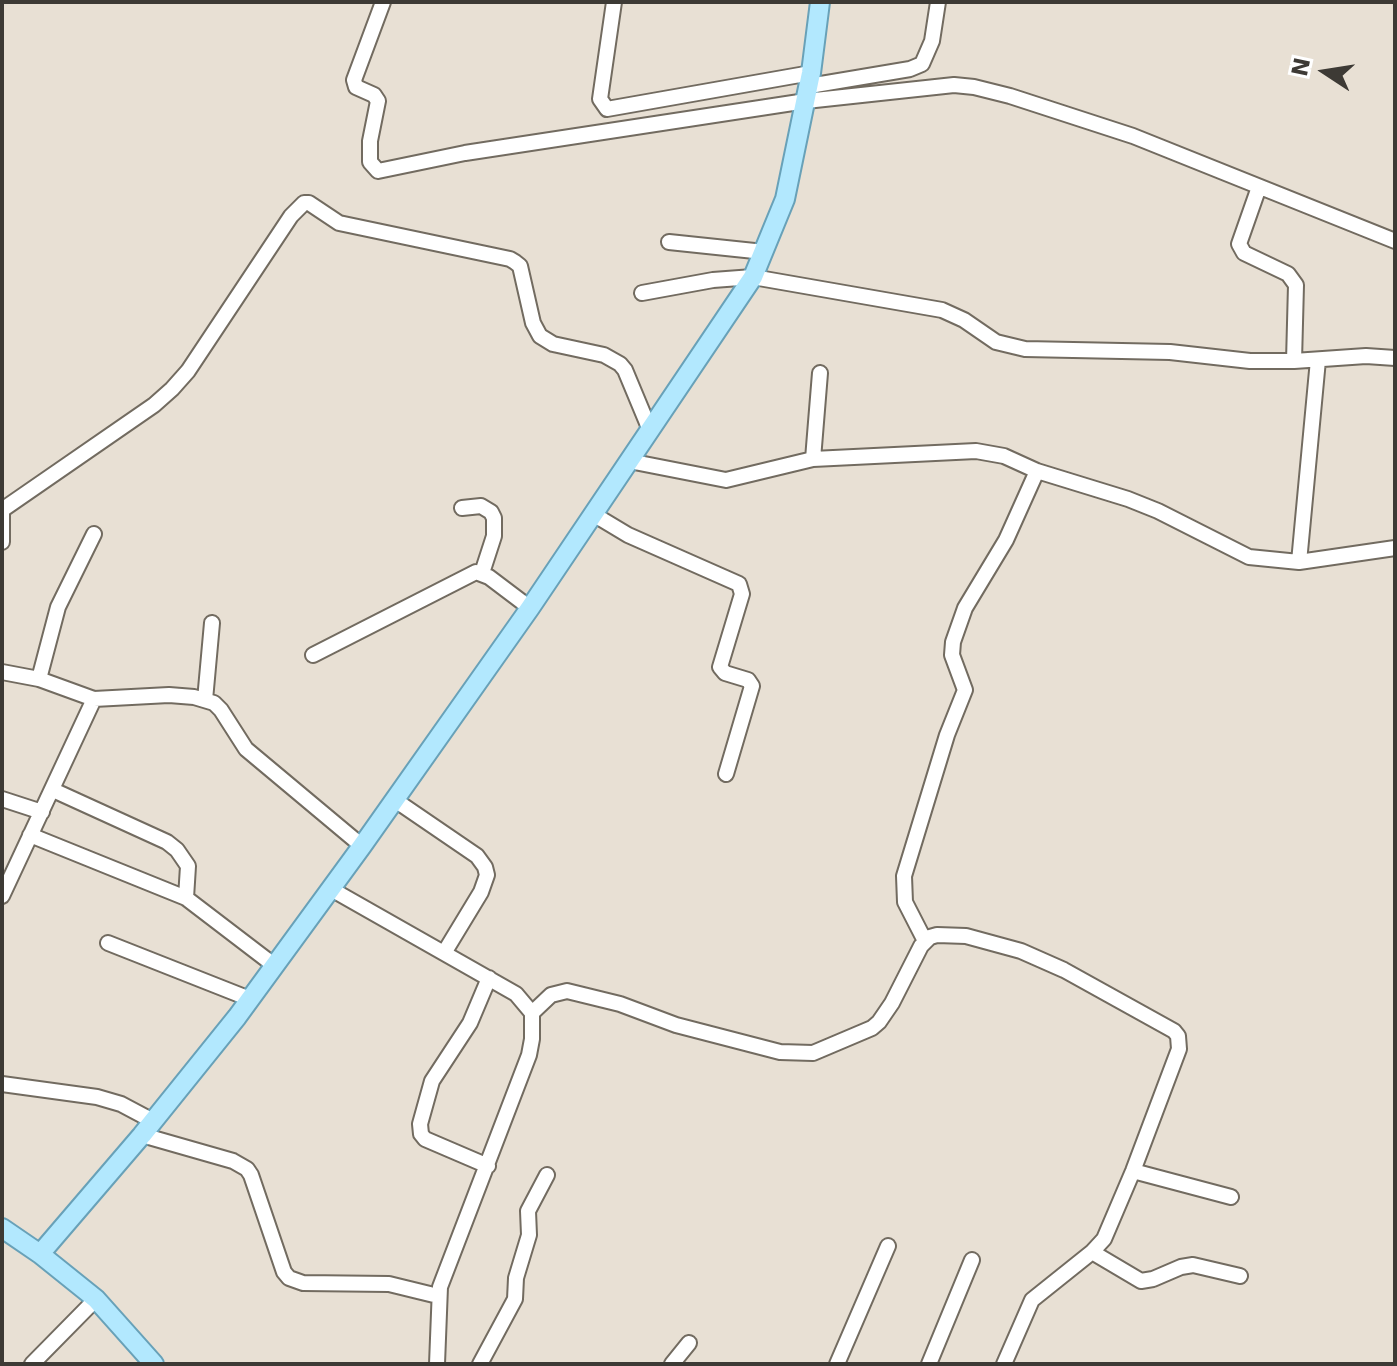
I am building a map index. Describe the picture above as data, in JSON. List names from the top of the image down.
{
  "north": "left"
}
